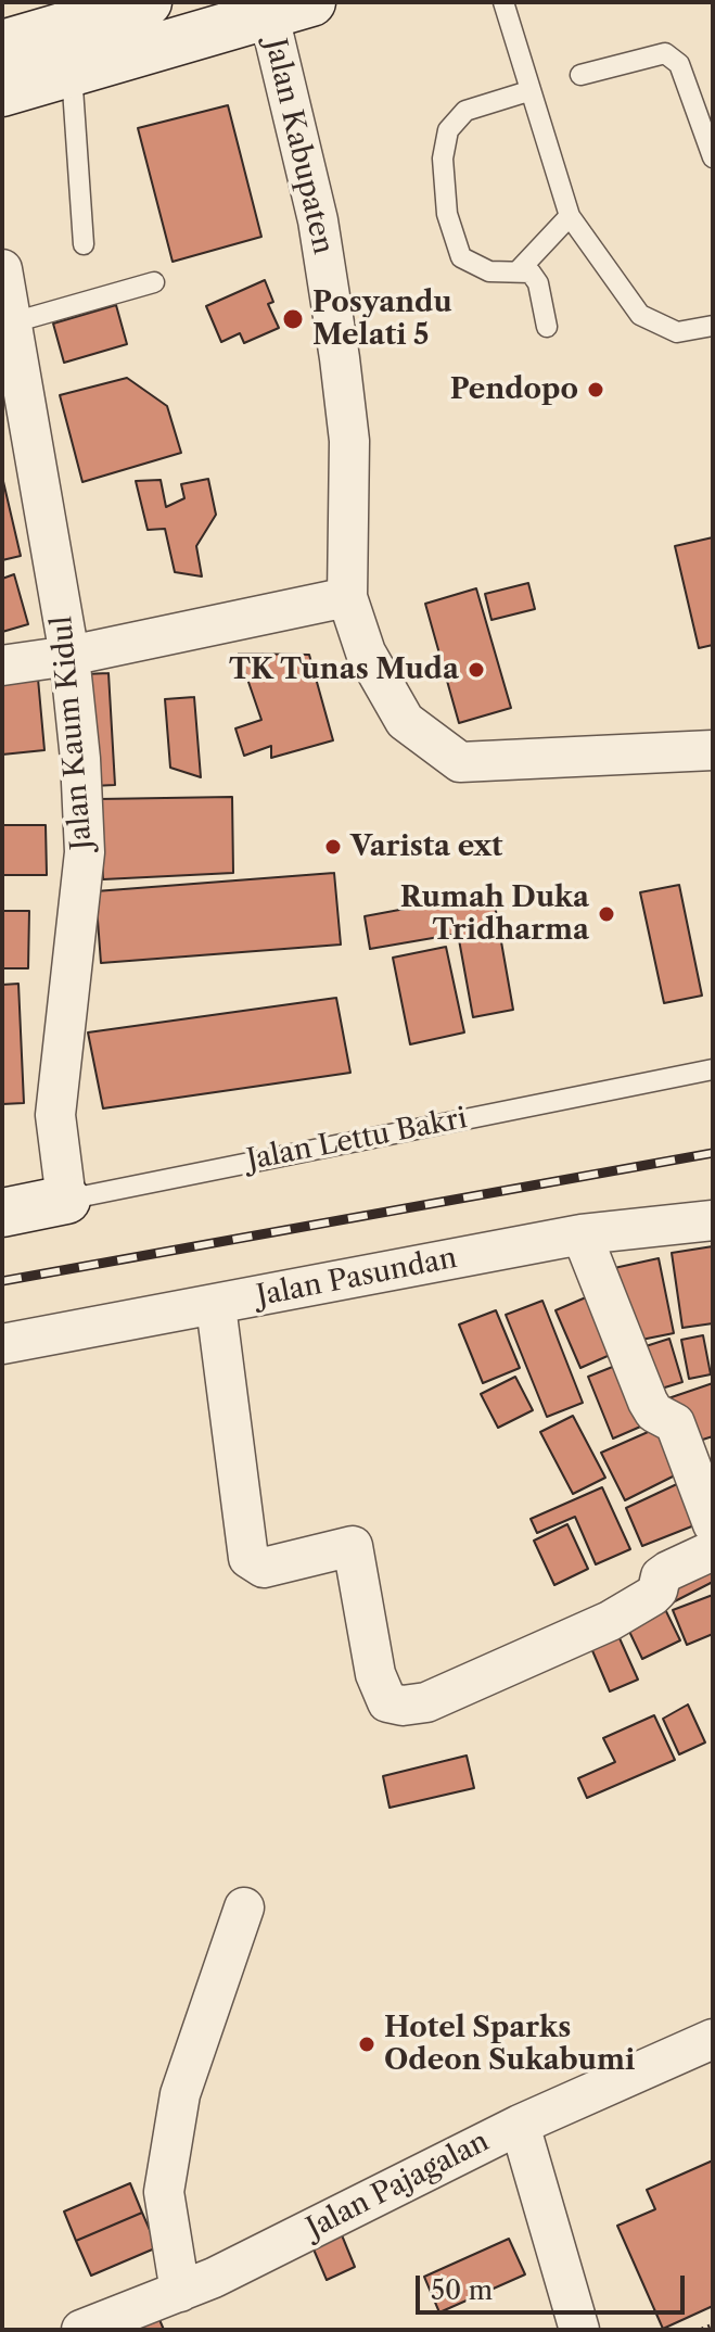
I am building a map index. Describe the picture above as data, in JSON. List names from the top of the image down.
{
  "streets": {
    "main road": ["Jalan Lettu Bakri"],
    "street": [
      "Jalan Kabupaten",
      "Jalan Kaum Kidul",
      "Jalan Pasundan",
      "Jalan Pajagalan"
    ]
  },
  "crossings": [
    ["Jalan Kaum Kidul", "Jalan Lettu Bakri"]
  ],
  "places": [
    "Posyandu Melati 5",
    "Pendopo",
    "TK Tunas Muda",
    "Varista ext",
    "Rumah Duka Tridharma",
    "Hotel Sparks Odeon Sukabumi"
  ],
  "scale_bar": "50 m"
}
